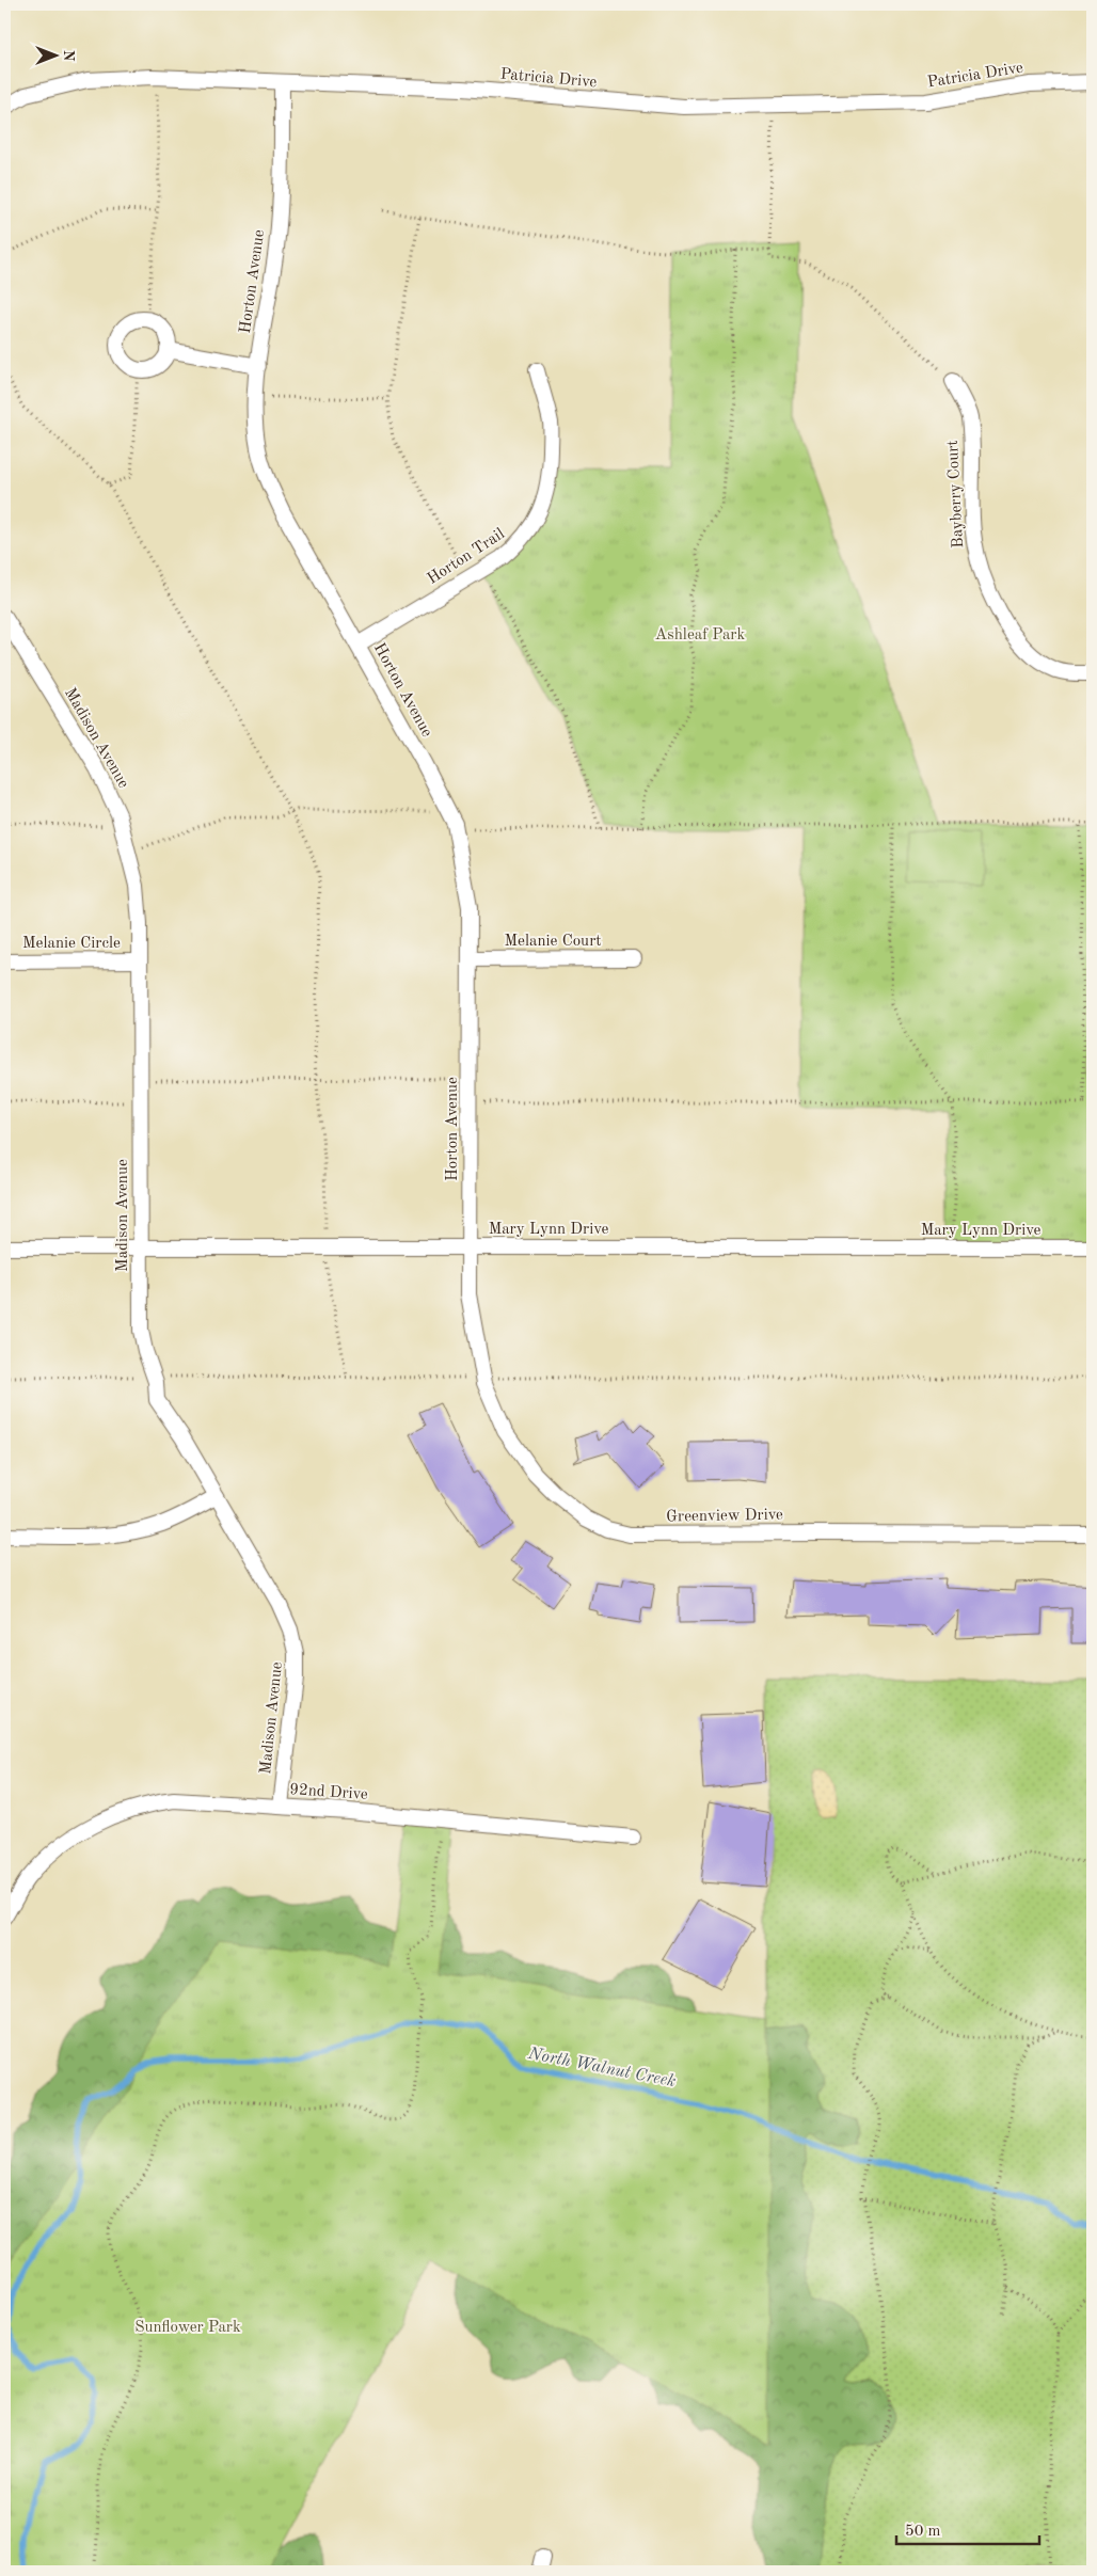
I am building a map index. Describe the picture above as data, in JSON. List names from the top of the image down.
{
  "streets": {
    "street": [
      "Patricia Drive",
      "Horton Avenue",
      "Bayberry Court",
      "Horton Trail",
      "Madison Avenue",
      "Melanie Court",
      "Melanie Circle",
      "Mary Lynn Drive",
      "Greenview Drive",
      "92nd Drive"
    ]
  },
  "crossings": [
    ["Patricia Drive", "Horton Avenue"],
    ["Horton Avenue", "Horton Trail"],
    ["Horton Avenue", "Melanie Court"],
    ["Horton Avenue", "Mary Lynn Drive"],
    ["Horton Avenue", "Greenview Drive"],
    ["Madison Avenue", "Melanie Circle"],
    ["Madison Avenue", "Mary Lynn Drive"],
    ["Madison Avenue", "92nd Drive"]
  ],
  "water": ["North Walnut Creek"],
  "parks": ["Ashleaf Park", "Sunflower Park"],
  "scale_bar": "50 m",
  "north": "right"
}
